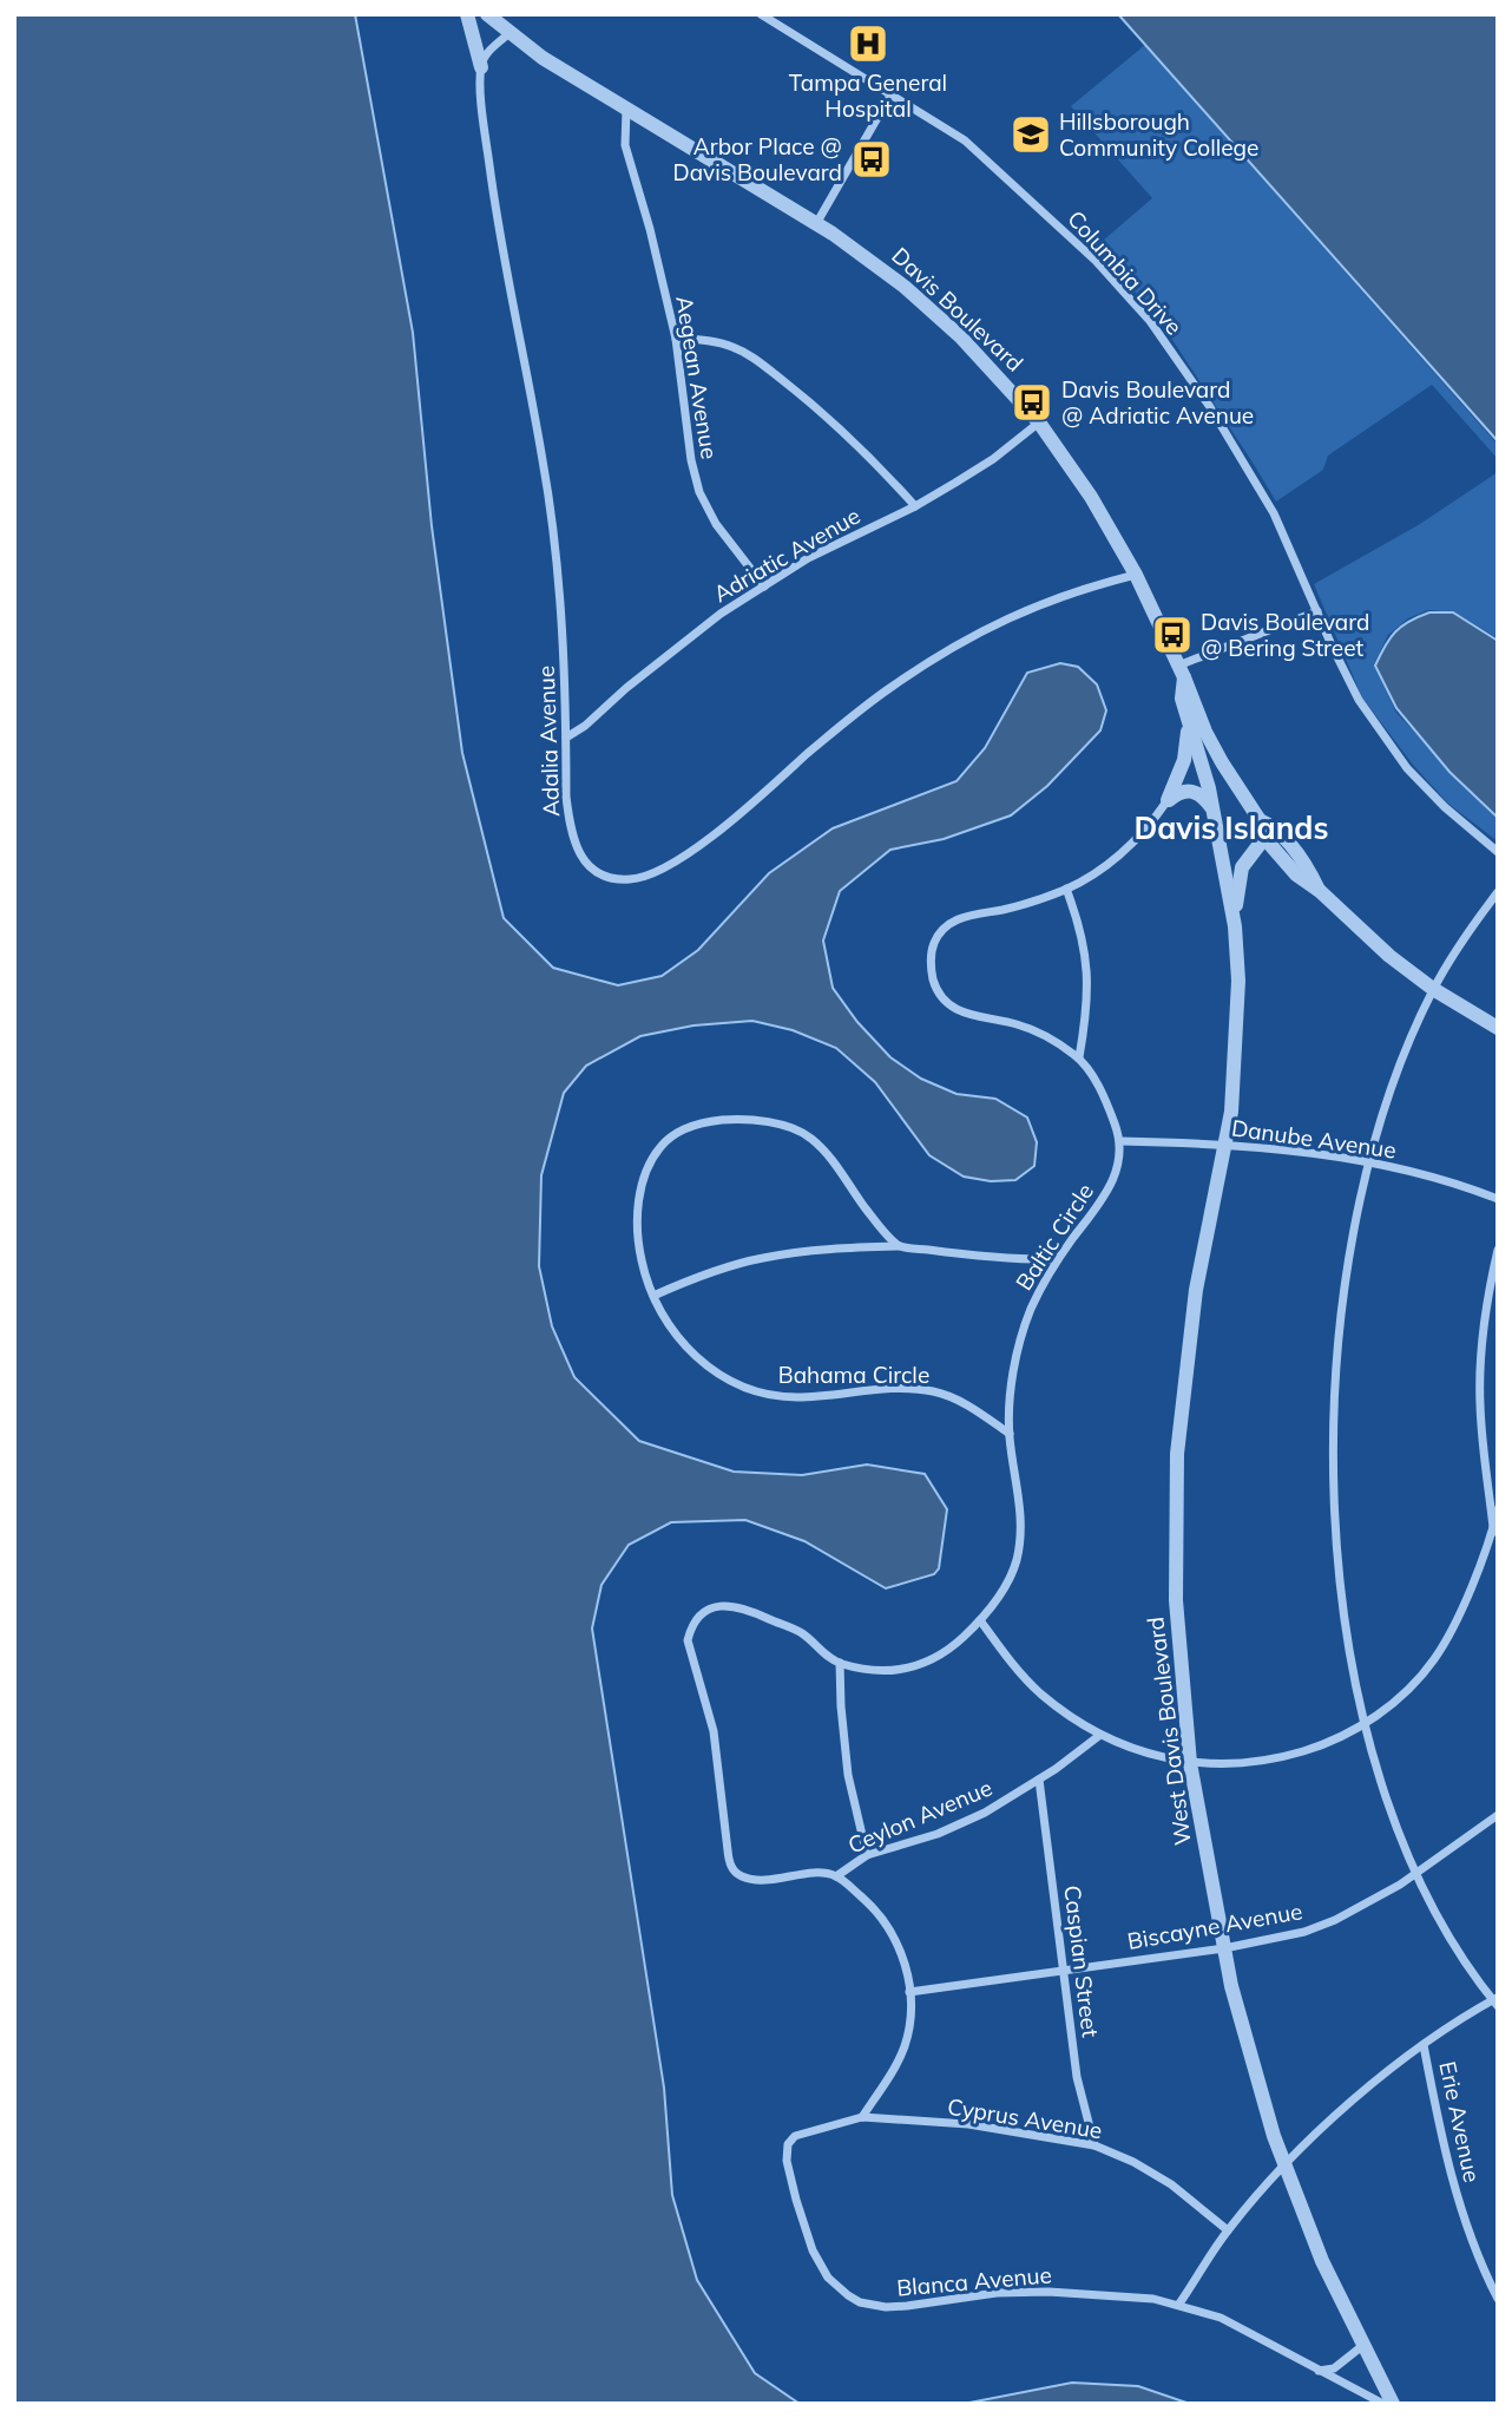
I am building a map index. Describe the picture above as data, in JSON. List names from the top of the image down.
{
  "streets": {
    "street": [
      "Columbia Drive",
      "Davis Boulevard",
      "Aegean Avenue",
      "Adriatic Avenue",
      "Adalia Avenue",
      "Danube Avenue",
      "Baltic Circle",
      "Bahama Circle",
      "West Davis Boulevard",
      "Ceylon Avenue",
      "Biscayne Avenue",
      "Caspian Street",
      "Cyprus Avenue",
      "Erie Avenue",
      "Blanca Avenue"
    ]
  },
  "crossings": [
    ["Davis Boulevard", "Aegean Avenue"],
    ["Davis Boulevard", "Adriatic Avenue"],
    ["Davis Boulevard", "Adalia Avenue"],
    ["Davis Boulevard", "West Davis Boulevard"],
    ["Aegean Avenue", "Adriatic Avenue"],
    ["Adriatic Avenue", "Adalia Avenue"],
    ["Danube Avenue", "Baltic Circle"],
    ["Danube Avenue", "West Davis Boulevard"],
    ["Baltic Circle", "Bahama Circle"],
    ["West Davis Boulevard", "Biscayne Avenue"],
    ["Ceylon Avenue", "Caspian Street"],
    ["Biscayne Avenue", "Caspian Street"],
    ["Caspian Street", "Cyprus Avenue"],
    ["Cyprus Avenue", "Blanca Avenue"]
  ],
  "districts": ["Davis Islands"],
  "places": {
    "hospital": ["Tampa General Hospital"],
    "school or university": ["Hillsborough Community College"],
    "bus stop": ["Arbor Place @ Davis Boulevard", "Davis Boulevard @ Adriatic Avenue", "Davis Boulevard @ Bering Street"]
  }
}
